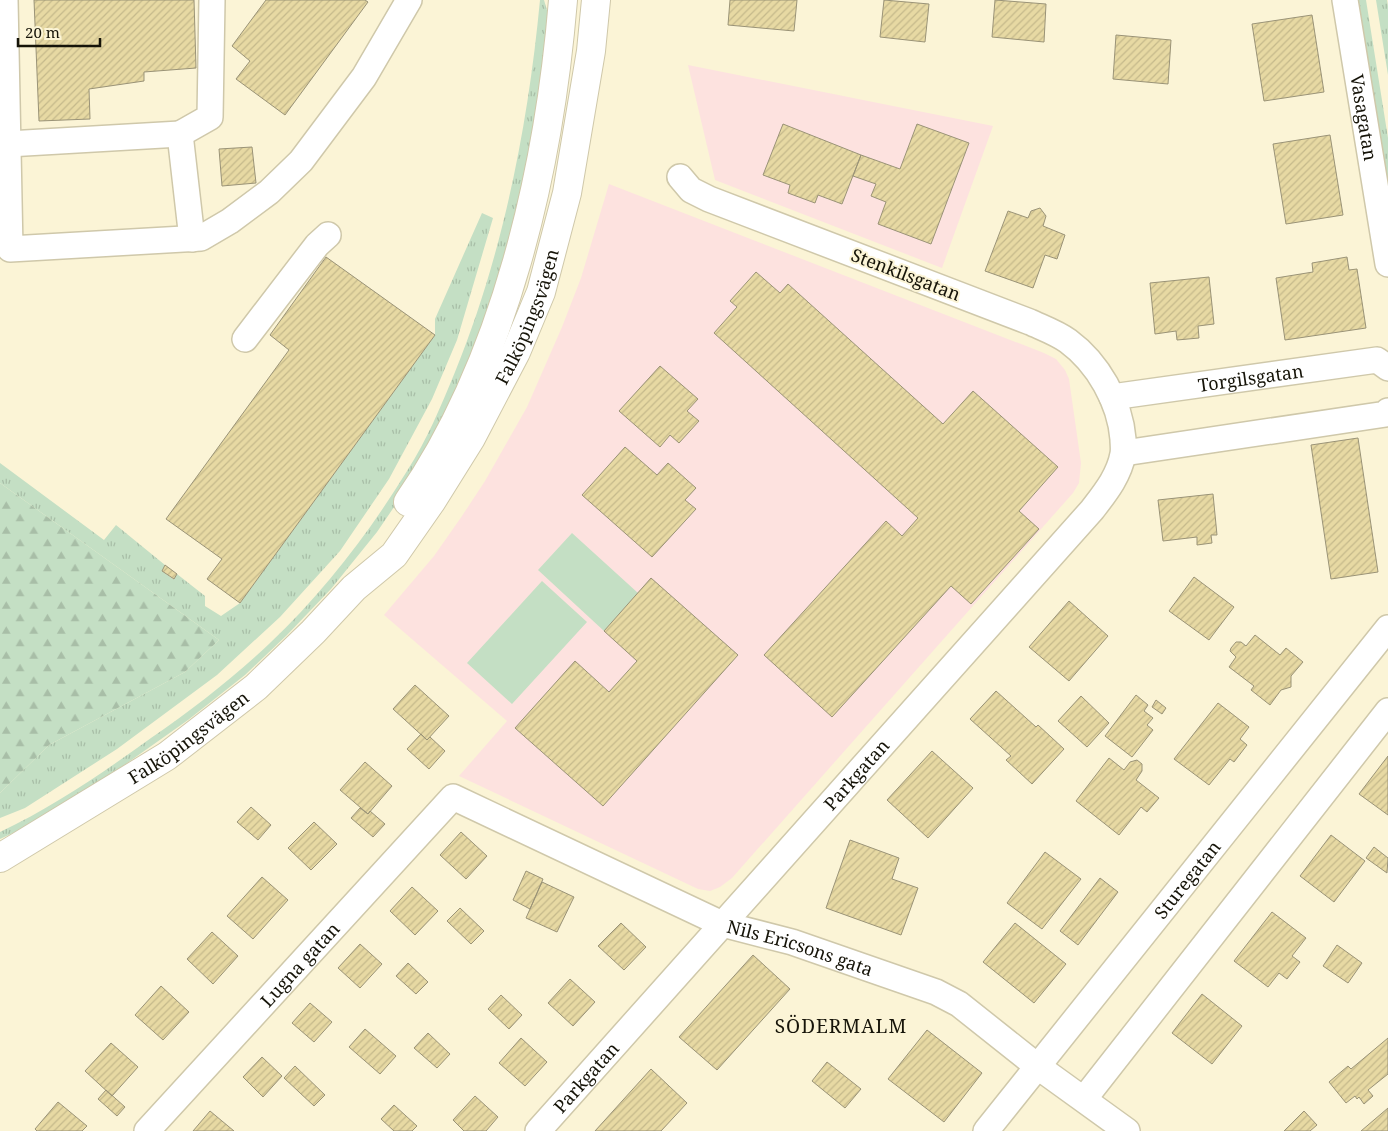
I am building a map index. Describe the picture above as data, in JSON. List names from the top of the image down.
{
  "streets": {
    "main road": ["Falköpingsvägen"],
    "street": [
      "Vasagatan",
      "Stenkilsgatan",
      "Torgilsgatan",
      "Parkgatan",
      "Sturegatan",
      "Nils Ericsons gata",
      "Lugna gatan"
    ]
  },
  "crossings": [
    ["Stenkilsgatan", "Torgilsgatan"],
    ["Stenkilsgatan", "Parkgatan"],
    ["Torgilsgatan", "Parkgatan"],
    ["Parkgatan", "Nils Ericsons gata"],
    ["Sturegatan", "Nils Ericsons gata"],
    ["Nils Ericsons gata", "Lugna gatan"]
  ],
  "districts": ["SÖDERMALM"],
  "scale_bar": "20 m"
}
